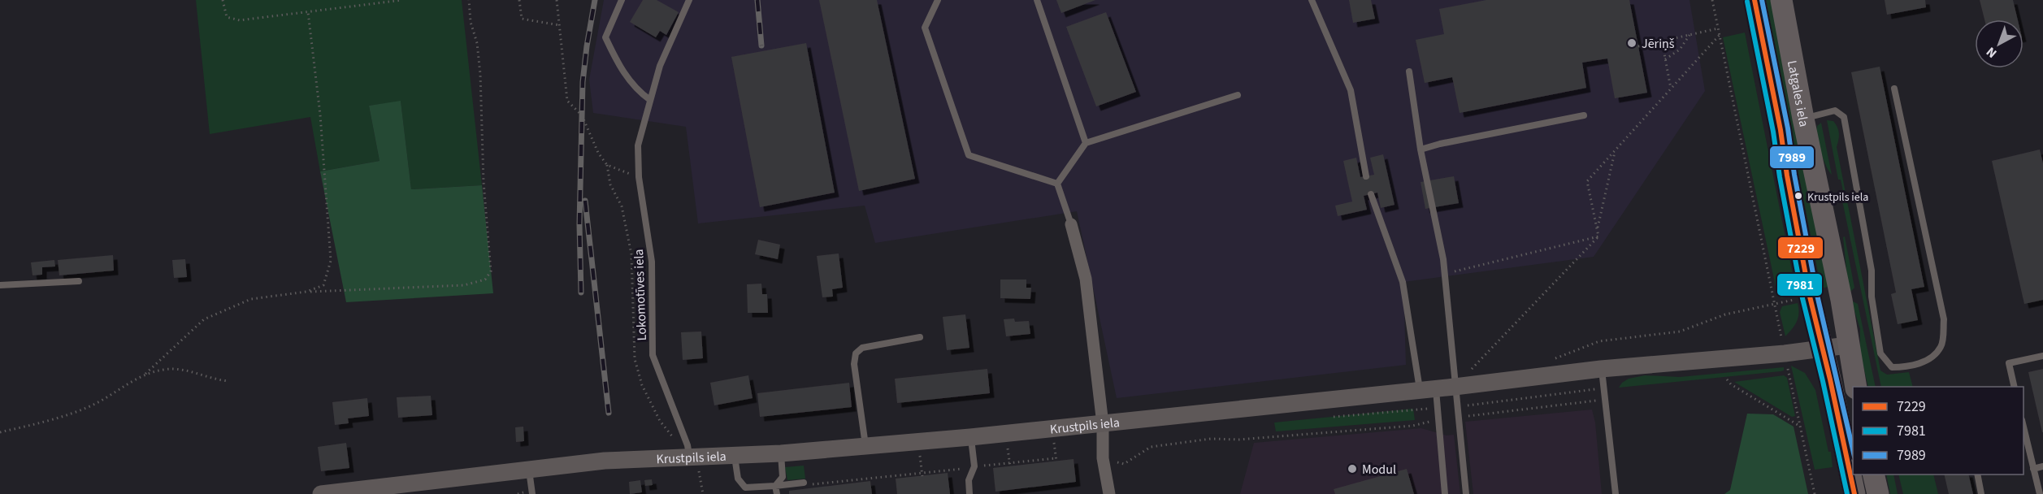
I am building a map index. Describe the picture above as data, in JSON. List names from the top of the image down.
{
  "streets": {
    "highway": ["Latgales iela"],
    "street": ["Krustpils iela"],
    "lane": ["Lokomotīves iela"]
  },
  "crossings": [
    ["Latgales iela", "Krustpils iela"],
    ["Lokomotīves iela", "Krustpils iela"]
  ],
  "places": ["Jēriņš", "Krustpils iela", "Modul"],
  "lines": ["transit line 7229", "transit line 7989", "transit line 7981"],
  "legend": ["7229", "7981", "7989"],
  "north": "bottom left"
}
